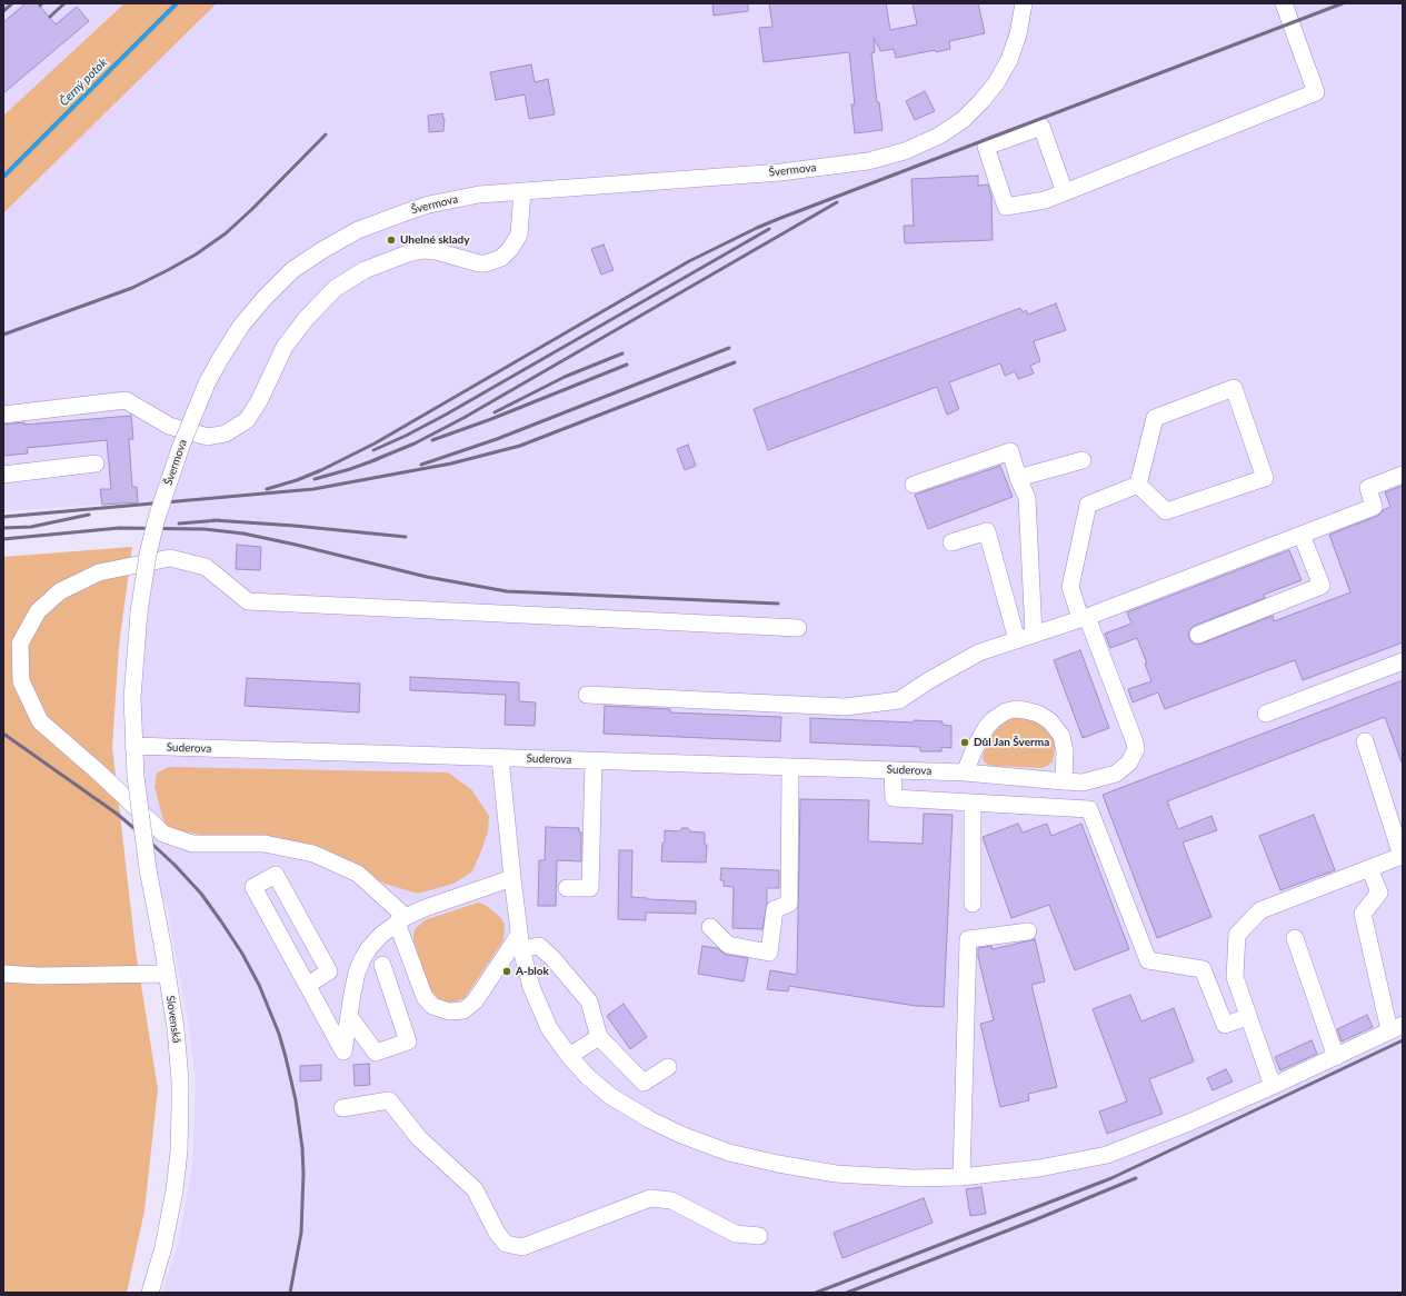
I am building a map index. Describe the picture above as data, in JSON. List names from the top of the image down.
{
  "streets": {
    "street": ["Švermova", "Suderova", "Slovenská"]
  },
  "crossings": [
    ["Švermova", "Suderova"],
    ["Švermova", "Slovenská"],
    ["Suderova", "Slovenská"]
  ],
  "water": ["Černý potok"],
  "places": ["Uhelné sklady", "Důl Jan Šverma", "A-blok"]
}
